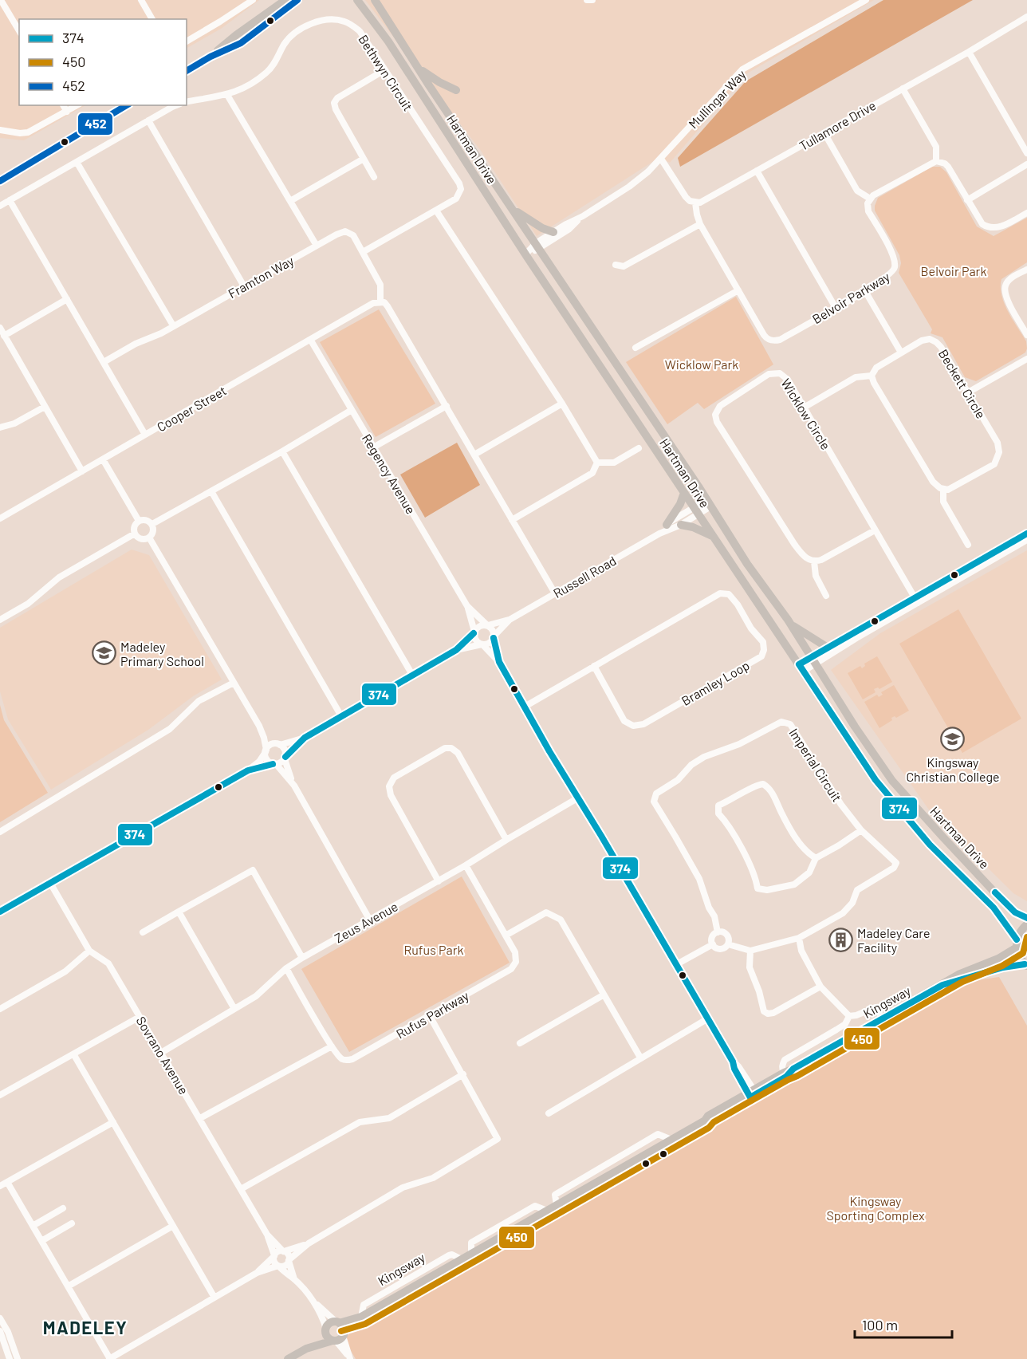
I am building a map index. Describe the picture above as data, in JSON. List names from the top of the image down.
{
  "streets": {
    "main road": ["Hartman Drive", "Kingsway"],
    "street": [
      "Bethwyn Circuit",
      "Mullingar Way",
      "Tullamore Drive",
      "Framton Way",
      "Belvoir Parkway",
      "Beckett Circle",
      "Cooper Street",
      "Wicklow Circle",
      "Regency Avenue",
      "Russell Road",
      "Bramley Loop",
      "Imperial Circuit",
      "Zeus Avenue",
      "Rufus Parkway",
      "Sovrano Avenue"
    ]
  },
  "crossings": [
    ["Bethwyn Circuit", "Framton Way"],
    ["Mullingar Way", "Hartman Drive"],
    ["Tullamore Drive", "Belvoir Parkway"],
    ["Hartman Drive", "Russell Road"],
    ["Hartman Drive", "Kingsway"],
    ["Framton Way", "Cooper Street"],
    ["Cooper Street", "Regency Avenue"],
    ["Regency Avenue", "Russell Road"],
    ["Zeus Avenue", "Rufus Parkway"],
    ["Zeus Avenue", "Sovrano Avenue"]
  ],
  "districts": ["MADELEY"],
  "parks": [
    "Belvoir Park",
    "Wicklow Park",
    "Rufus Park",
    "Kingsway Sporting Complex"
  ],
  "places": {
    "school or university": ["Madeley Primary School", "Kingsway Christian College"],
    "building": ["Madeley Care Facility"]
  },
  "lines": ["transit line 452", "transit line 374", "transit line 450"],
  "legend": ["374", "450", "452"],
  "scale_bar": "100 m"
}
